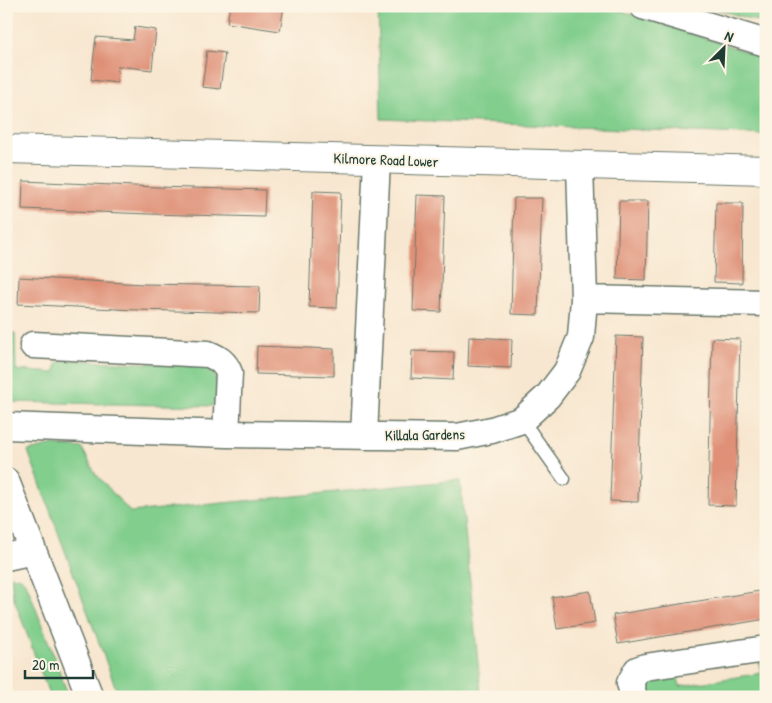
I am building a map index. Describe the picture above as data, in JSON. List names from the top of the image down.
{
  "streets": {
    "street": ["Kilmore Road Lower", "Killala Gardens"]
  },
  "crossings": [
    ["Kilmore Road Lower", "Killala Gardens"]
  ],
  "scale_bar": "20 m",
  "north": "top right"
}
